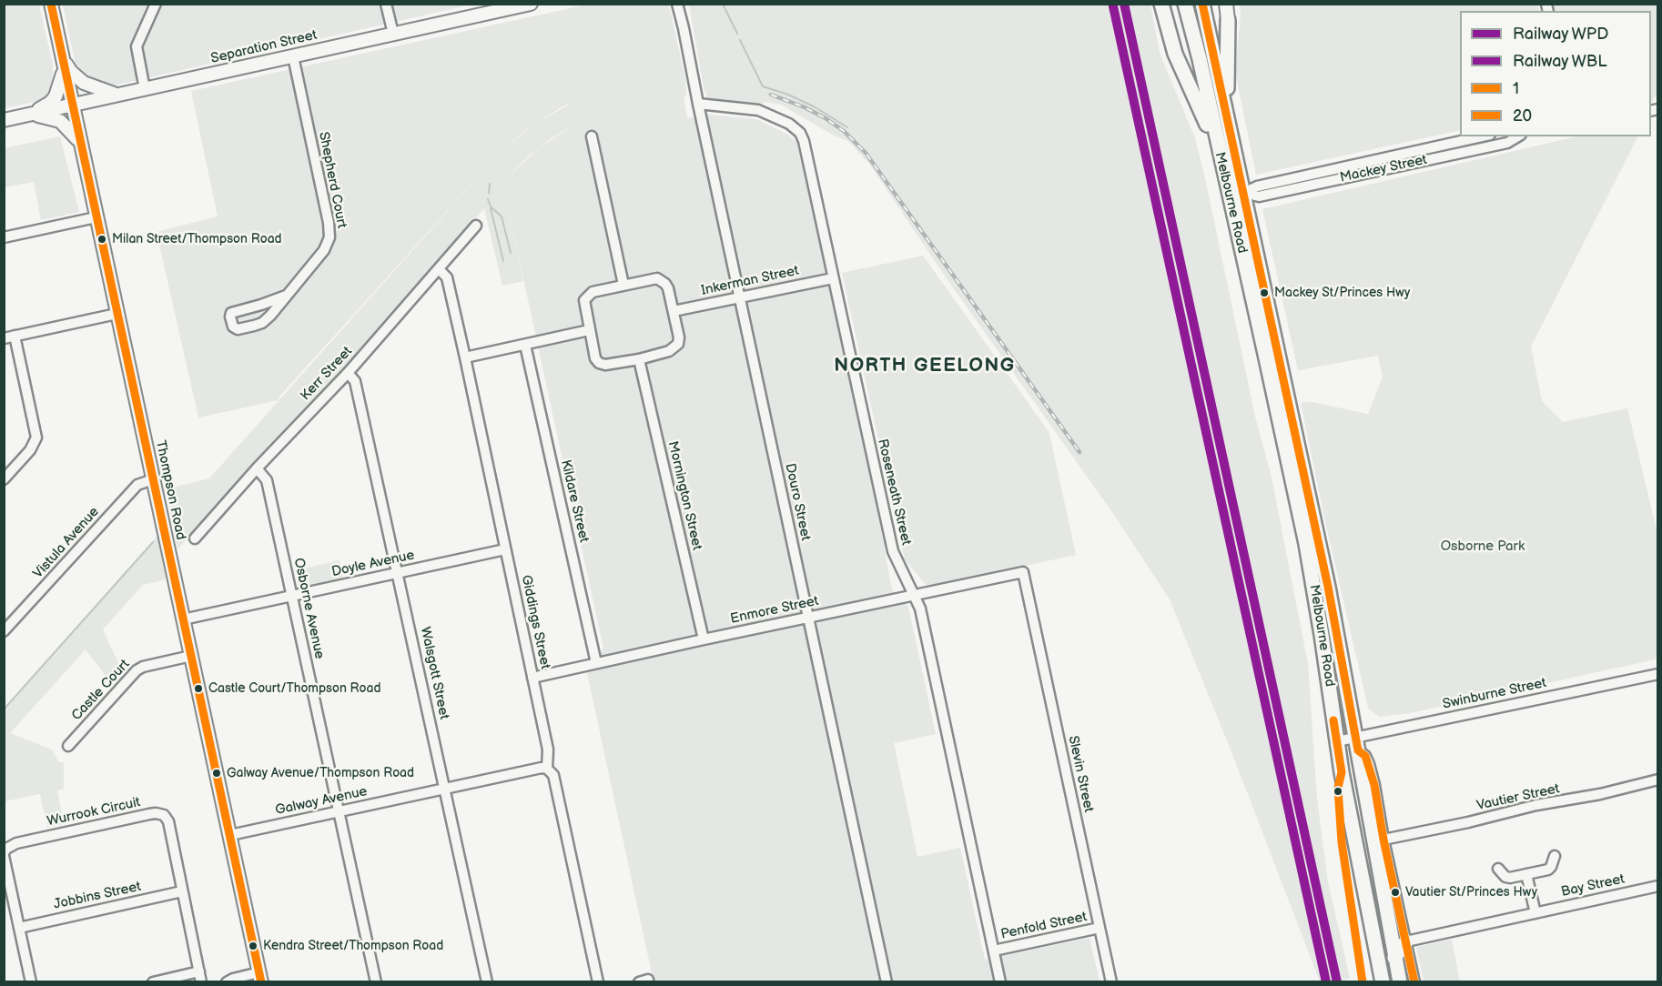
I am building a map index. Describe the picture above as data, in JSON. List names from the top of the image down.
{
  "streets": {
    "highway": ["Mackey Street", "Melbourne Road"],
    "main road": ["Separation Street", "Thompson Road"],
    "street": [
      "Shepherd Court",
      "Inkerman Street",
      "Kerr Street",
      "Roseneath Street",
      "Mornington Street",
      "Kildare Street",
      "Douro Street",
      "Vistula Avenue",
      "Doyle Avenue",
      "Osborne Avenue",
      "Enmore Street",
      "Giddings Street",
      "Walsgott Street",
      "Castle Court",
      "Swinburne Street",
      "Slevin Street",
      "Vautier Street",
      "Galway Avenue",
      "Wurrook Circuit",
      "Bay Street",
      "Jobbins Street",
      "Penfold Street"
    ]
  },
  "crossings": [
    ["Separation Street", "Shepherd Court"],
    ["Separation Street", "Thompson Road"],
    ["Mackey Street", "Melbourne Road"],
    ["Melbourne Road", "Swinburne Street"],
    ["Inkerman Street", "Roseneath Street"],
    ["Inkerman Street", "Mornington Street"],
    ["Inkerman Street", "Douro Street"],
    ["Kerr Street", "Osborne Avenue"],
    ["Kerr Street", "Giddings Street"],
    ["Kerr Street", "Walsgott Street"],
    ["Thompson Road", "Vistula Avenue"],
    ["Thompson Road", "Doyle Avenue"],
    ["Thompson Road", "Castle Court"],
    ["Thompson Road", "Galway Avenue"],
    ["Roseneath Street", "Douro Street"],
    ["Roseneath Street", "Enmore Street"],
    ["Roseneath Street", "Penfold Street"],
    ["Mornington Street", "Enmore Street"],
    ["Kildare Street", "Enmore Street"],
    ["Douro Street", "Enmore Street"],
    ["Doyle Avenue", "Osborne Avenue"],
    ["Doyle Avenue", "Giddings Street"],
    ["Doyle Avenue", "Walsgott Street"],
    ["Osborne Avenue", "Galway Avenue"],
    ["Enmore Street", "Giddings Street"],
    ["Enmore Street", "Slevin Street"],
    ["Giddings Street", "Galway Avenue"],
    ["Walsgott Street", "Galway Avenue"],
    ["Slevin Street", "Penfold Street"],
    ["Wurrook Circuit", "Jobbins Street"]
  ],
  "districts": ["NORTH GEELONG"],
  "parks": ["Osborne Park"],
  "places": [
    "Milan Street/Thompson Road",
    "Mackey St/Princes Hwy",
    "Castle Court/Thompson Road",
    "Galway Avenue/Thompson Road",
    "Vautier St/Princes Hwy",
    "Kendra Street/Thompson Road"
  ],
  "lines": [
    "rail line WPD",
    "transit line 1",
    "transit line 20",
    "rail line WBL"
  ],
  "legend": [
    "Railway WPD",
    "Railway WBL",
    "1",
    "20"
  ]
}
